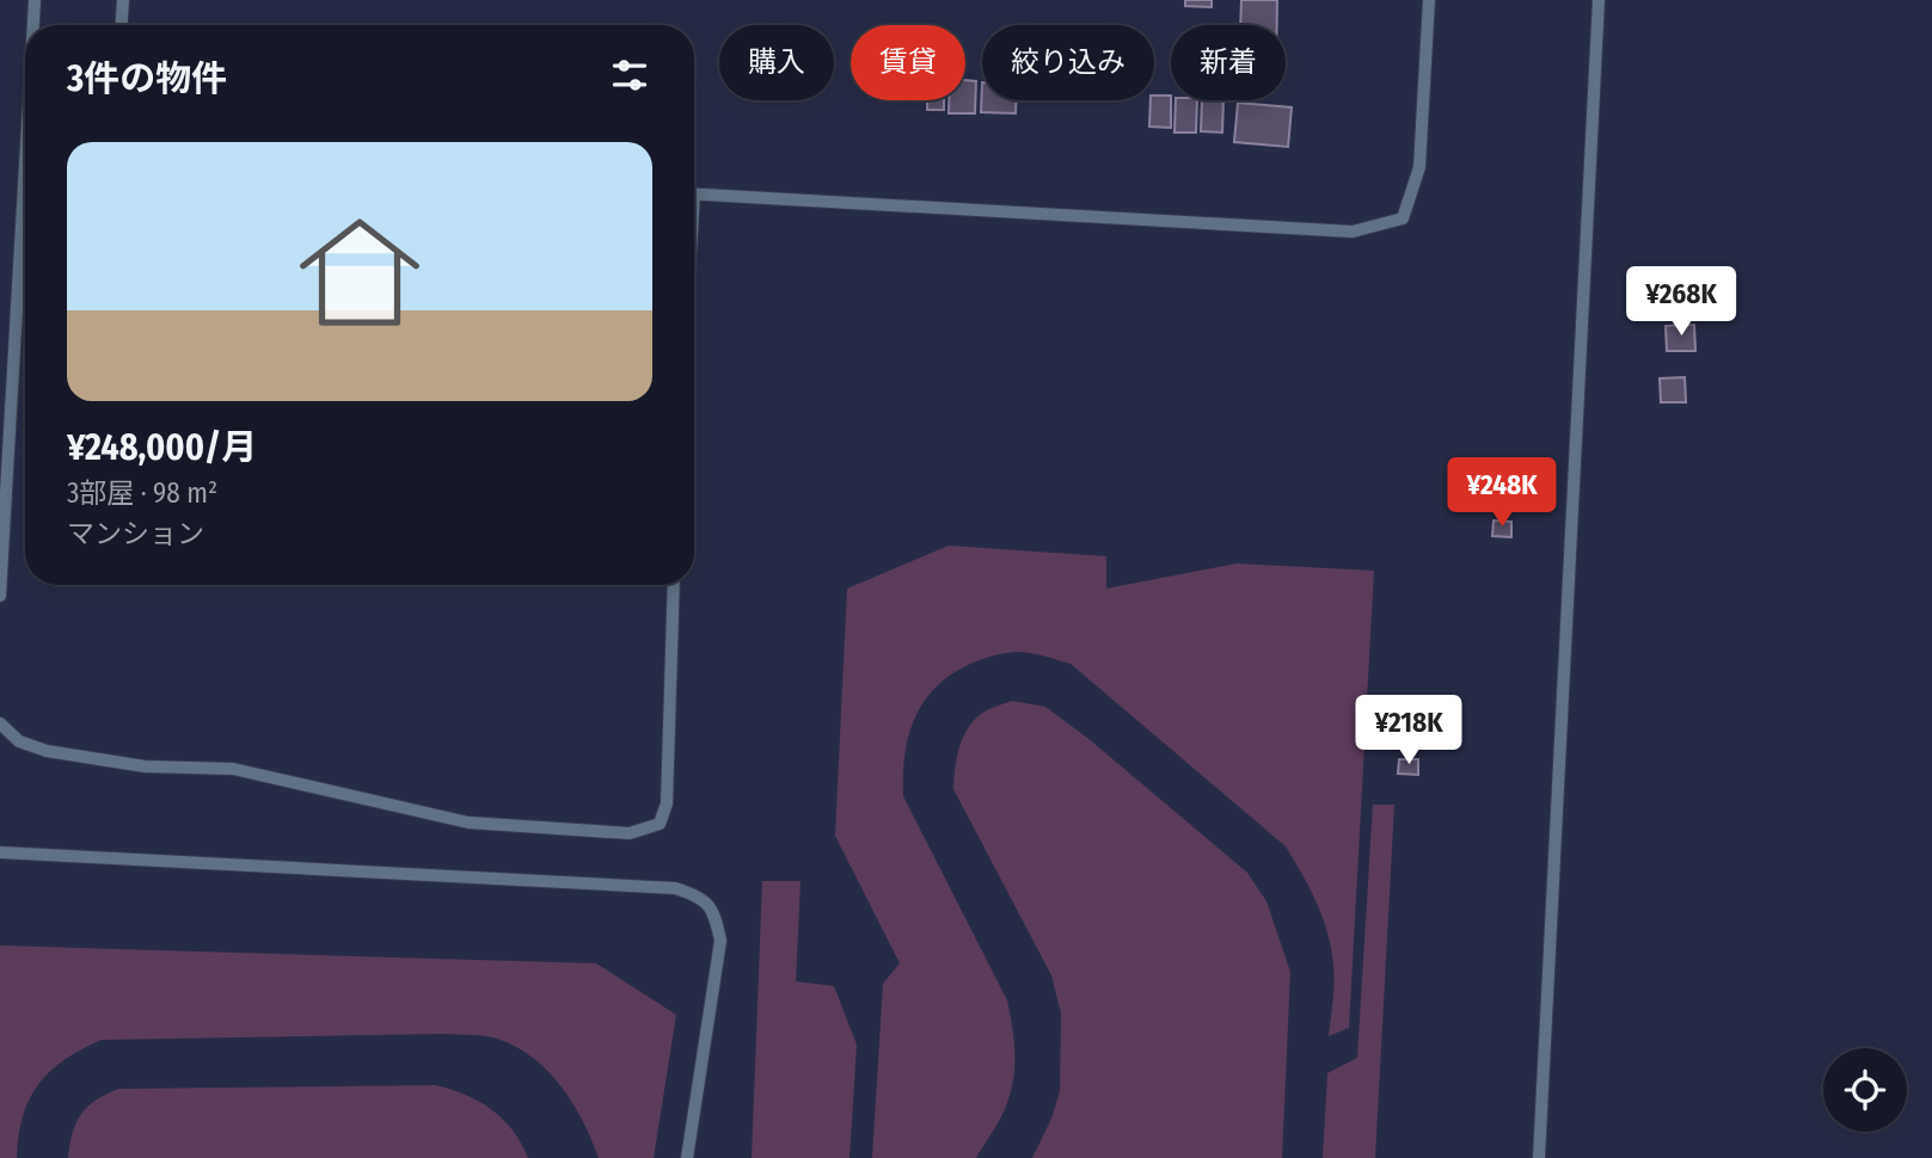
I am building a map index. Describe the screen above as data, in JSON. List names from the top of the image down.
{
  "page": {
    "chip": [
      "購入",
      "賃貸",
      "絞り込み",
      "新着"
    ],
    "heading": "3件の物件",
    "list": [
      {
        "name": "¥248,000/月",
        "note": "3部屋 · 98 m² · マンション"
      }
    ],
    "price": ["¥268K", "¥248K", "¥218K"]
  }
}
